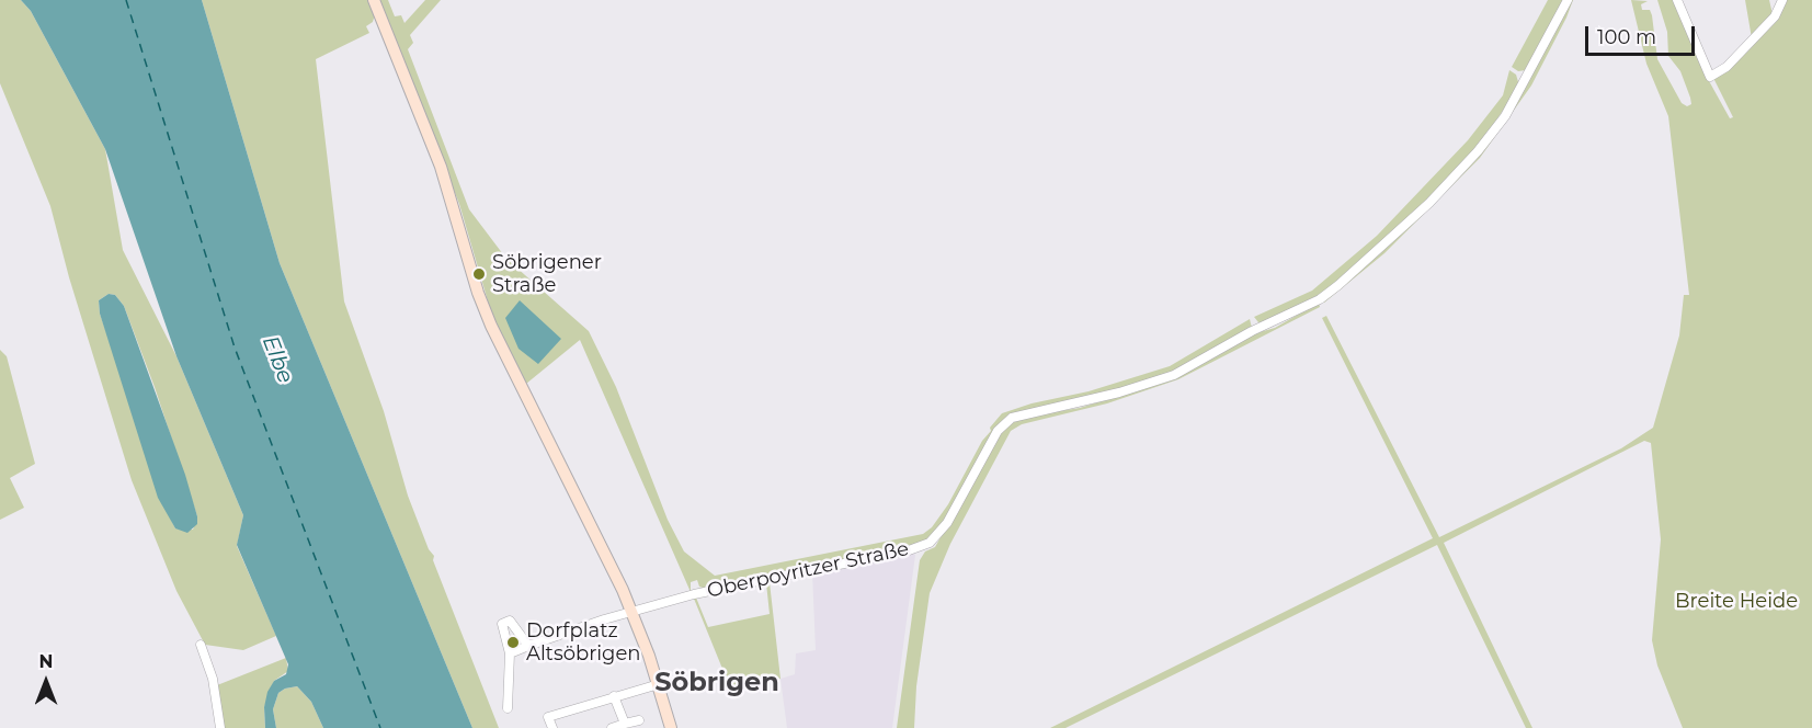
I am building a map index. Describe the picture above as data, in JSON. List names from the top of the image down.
{
  "streets": {
    "street": ["Oberpoyritzer Straße"]
  },
  "districts": ["Söbrigen"],
  "water": ["Elbe"],
  "parks": ["Breite Heide"],
  "places": ["Söbrigener Straße", "Dorfplatz Altsöbrigen"],
  "scale_bar": "100 m",
  "north": "top"
}
